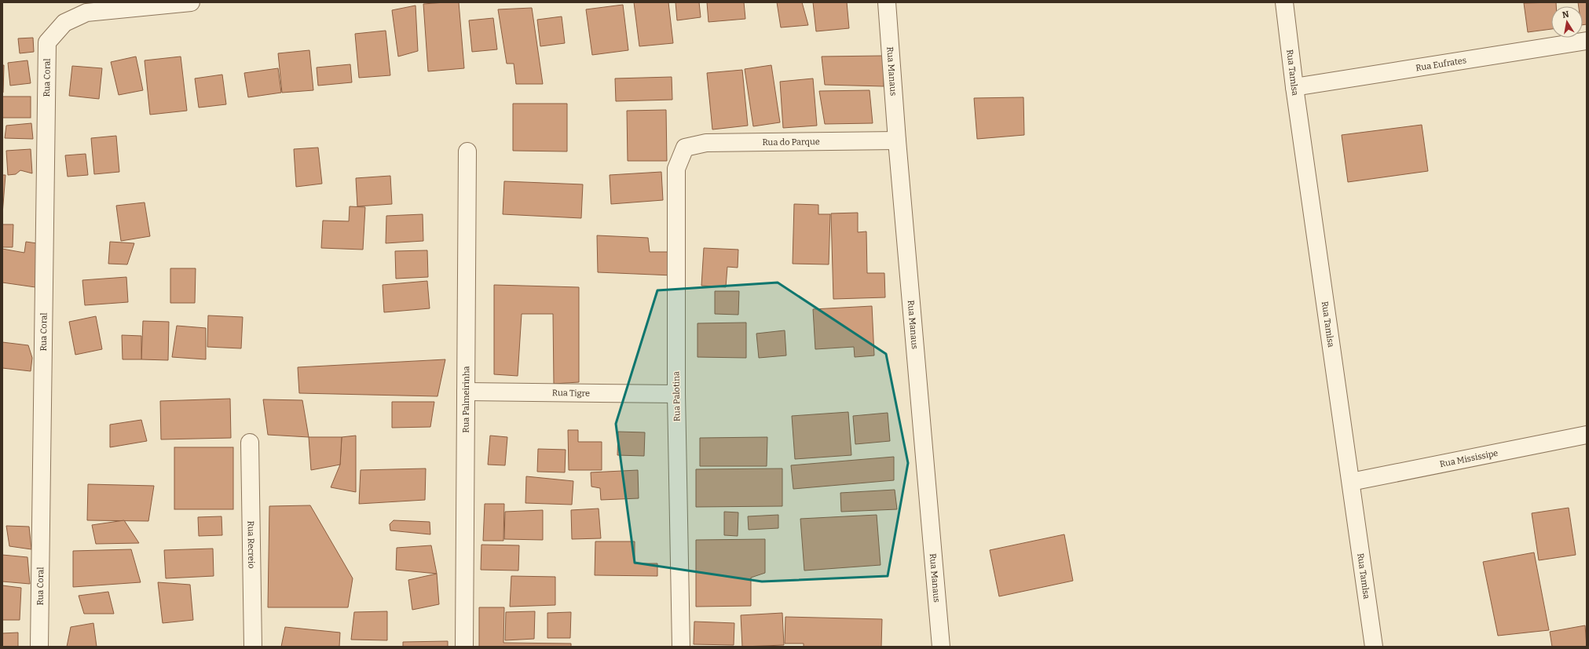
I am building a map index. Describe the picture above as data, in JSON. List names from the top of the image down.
{
  "streets": {
    "street": [
      "Rua Eufrates",
      "Rua Manaus",
      "Rua Tamlsa",
      "Rua Coral",
      "Rua do Parque",
      "Rua Tigre",
      "Rua Palotina",
      "Rua Palmeirinha",
      "Rua Mississipe",
      "Rua Recreio"
    ]
  },
  "crossings": [
    ["Rua Eufrates", "Rua Tamlsa"],
    ["Rua Manaus", "Rua do Parque"],
    ["Rua Tamlsa", "Rua Mississipe"],
    ["Rua do Parque", "Rua Palotina"],
    ["Rua Tigre", "Rua Palotina"],
    ["Rua Tigre", "Rua Palmeirinha"]
  ],
  "north": "top"
}
